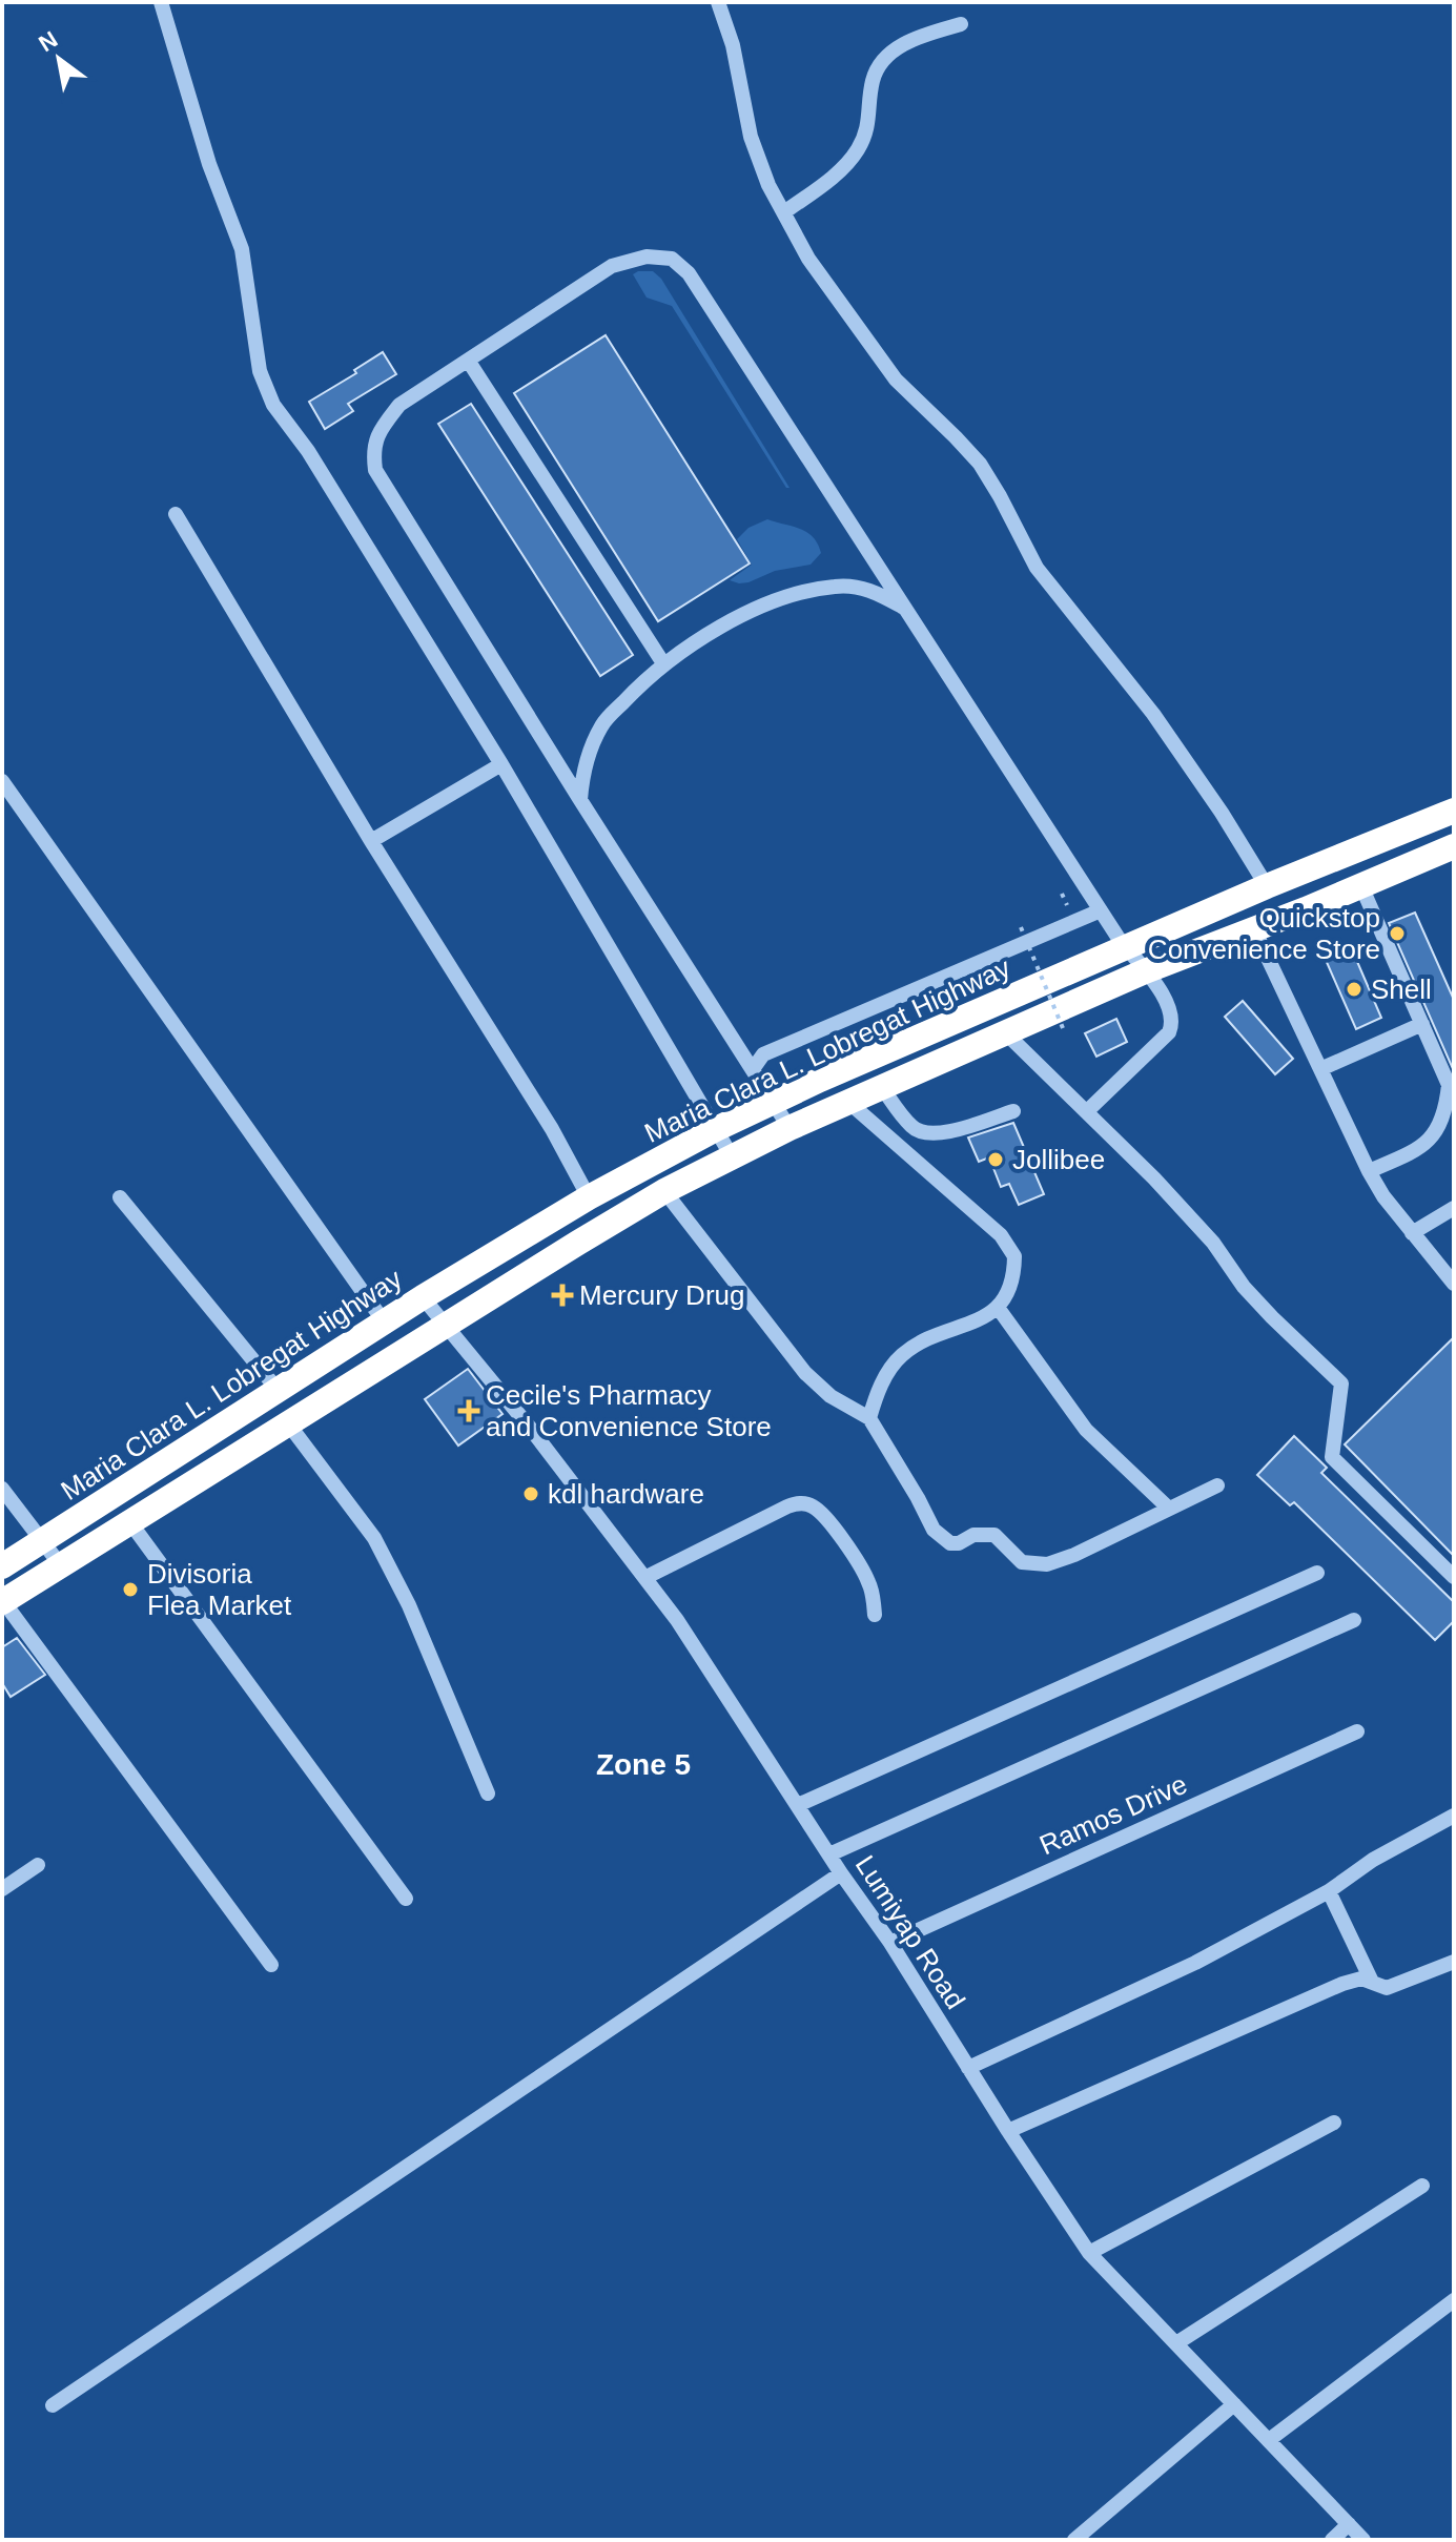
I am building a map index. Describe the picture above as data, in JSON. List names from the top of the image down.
{
  "streets": {
    "highway": ["Maria Clara L. Lobregat Highway"],
    "street": ["Ramos Drive", "Lumiyap Road"]
  },
  "crossings": [
    ["Maria Clara L. Lobregat Highway", "Lumiyap Road"],
    ["Ramos Drive", "Lumiyap Road"]
  ],
  "districts": ["Zone 5"],
  "places": {
    "other": [
      "Quickstop Convenience Store",
      "Shell",
      "Jollibee",
      "kdl hardware",
      "Divisoria Flea Market"
    ],
    "health": ["Mercury Drug", "Cecile's Pharmacy and Convenience Store"]
  },
  "north": "top left"
}
